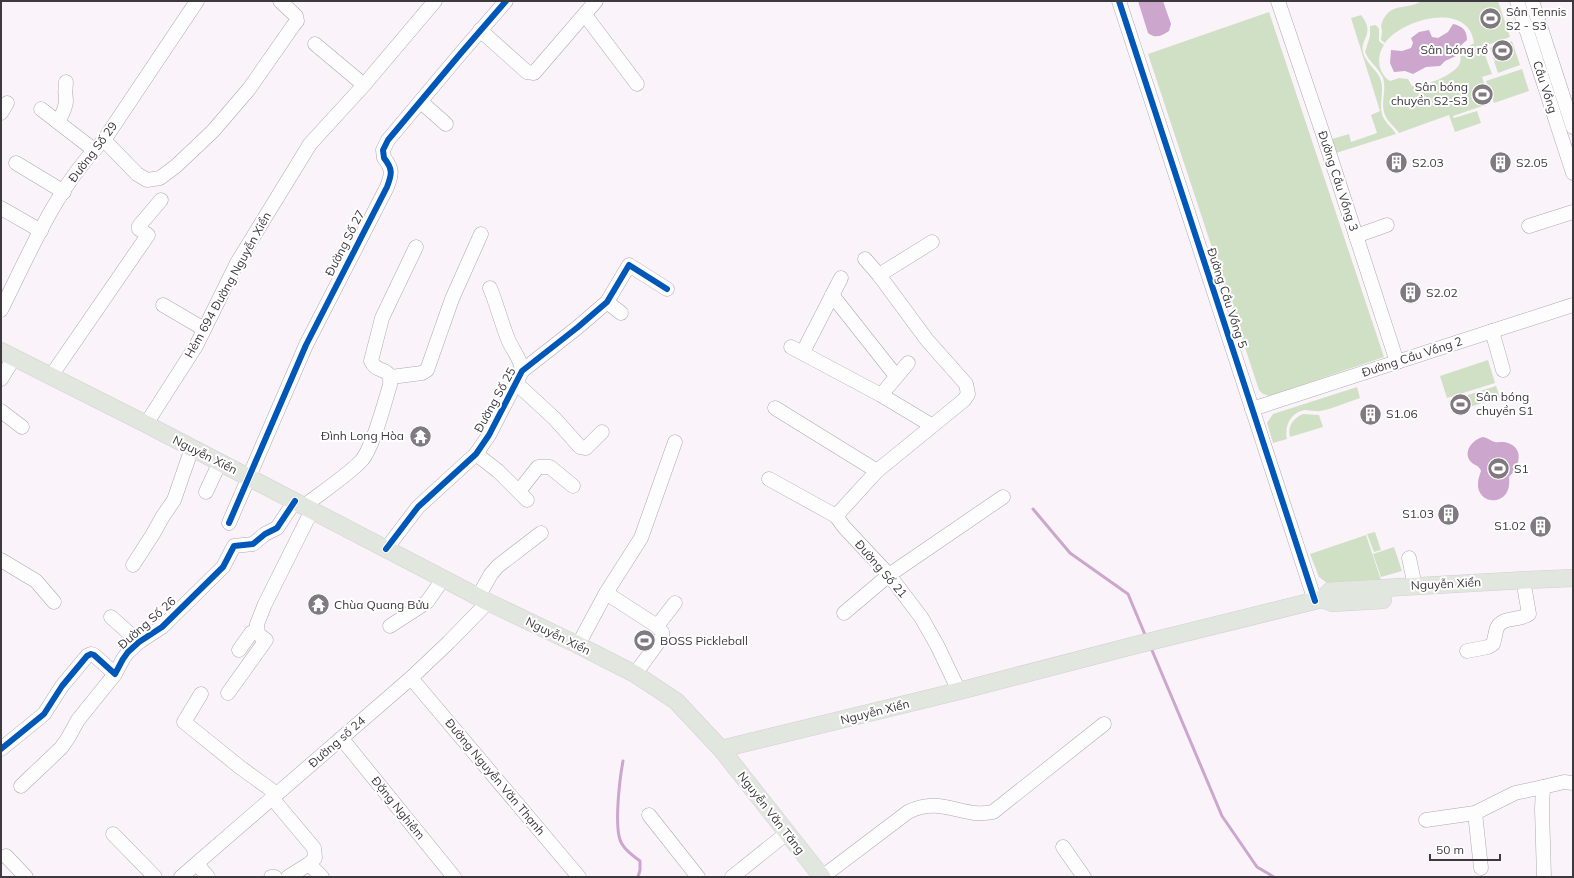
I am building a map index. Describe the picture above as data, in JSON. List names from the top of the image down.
{
  "streets": {
    "main road": ["Nguyễn Xiển", "Nguyễn Văn Tăng"],
    "street": [
      "Cầu Vồng",
      "Đường Số 29",
      "Đường Cầu Vồng 3",
      "Đường Số 27",
      "Hẻm 694 Đường Nguyễn Xiển",
      "Đường Cầu Vồng 5",
      "Đường Cầu Vồng 2",
      "Đường Số 25",
      "Đường Số 21",
      "Đường Số 26",
      "Đường số 24",
      "Đường Nguyễn Văn Thạnh",
      "Đặng Nghiêm"
    ]
  },
  "crossings": [
    ["Đường Cầu Vồng 3", "Đường Cầu Vồng 2"],
    ["Đường Số 27", "Nguyễn Xiển"],
    ["Hẻm 694 Đường Nguyễn Xiển", "Nguyễn Xiển"],
    ["Đường Cầu Vồng 5", "Đường Cầu Vồng 2"],
    ["Đường Cầu Vồng 5", "Nguyễn Xiển"],
    ["Đường Số 25", "Nguyễn Xiển"],
    ["Nguyễn Xiển", "Đường Số 21"],
    ["Nguyễn Xiển", "Đường Số 26"],
    ["Nguyễn Xiển", "Đường số 24"],
    ["Nguyễn Xiển", "Nguyễn Văn Tăng"],
    ["Đường số 24", "Đường Nguyễn Văn Thạnh"],
    ["Đường số 24", "Đặng Nghiêm"]
  ],
  "places": {
    "sports": [
      "Sân Tennis S2 - S3",
      "Sân bóng rổ",
      "Sân bóng chuyền S2-S3",
      "Sân bóng chuyền S1",
      "S1",
      "BOSS Pickleball"
    ],
    "building": [
      "S2.03",
      "S2.05",
      "S2.02",
      "S1.06",
      "S1.03",
      "S1.02"
    ],
    "temple": ["Đình Long Hòa", "Chùa Quang Bửu"]
  },
  "scale_bar": "50 m"
}
